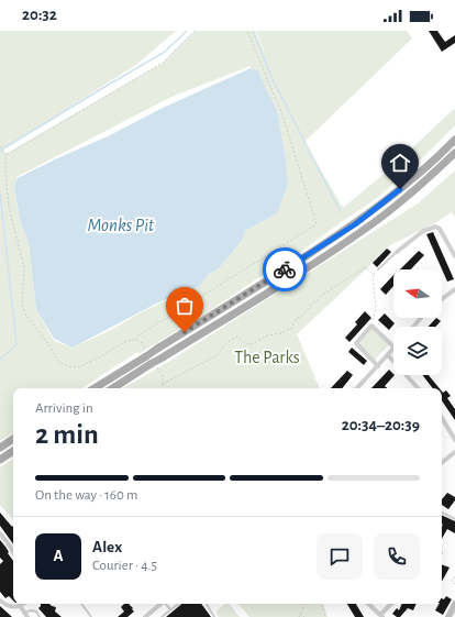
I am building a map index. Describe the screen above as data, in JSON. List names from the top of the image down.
{
  "water": ["Monks Pit"],
  "parks": ["The Parks"],
  "north": "left",
  "page": {
    "status": "20:32",
    "heading": ["2 min", "Arriving in", "20:34–20:39"],
    "panel": ["Alex", "Courier · 4.5"],
    "bar": "On the way · 160 m",
    "round": "A"
  }
}
